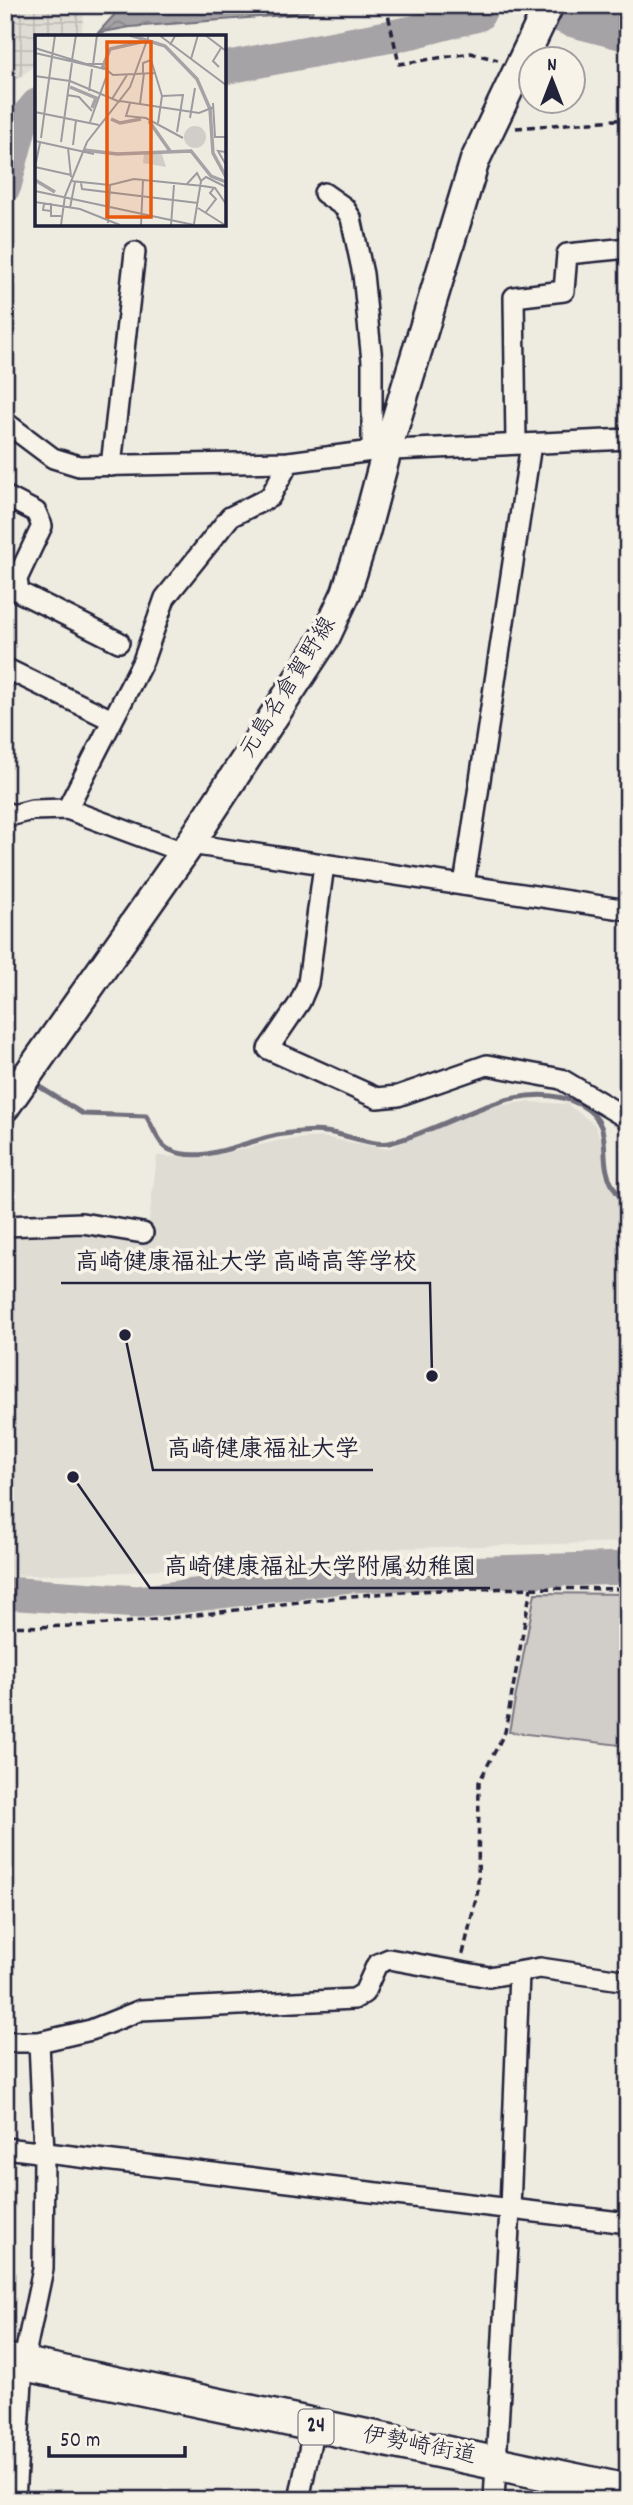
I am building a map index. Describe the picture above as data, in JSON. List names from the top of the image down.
{
  "streets": {
    "main road": ["元島名倉賀野線", "24", "伊勢崎街道"]
  },
  "places": ["高崎健康福祉大学", "高崎健康福祉大学 高崎高等学校", "高崎健康福祉大学附属幼稚園"],
  "scale_bar": "50 m",
  "north": "top"
}
